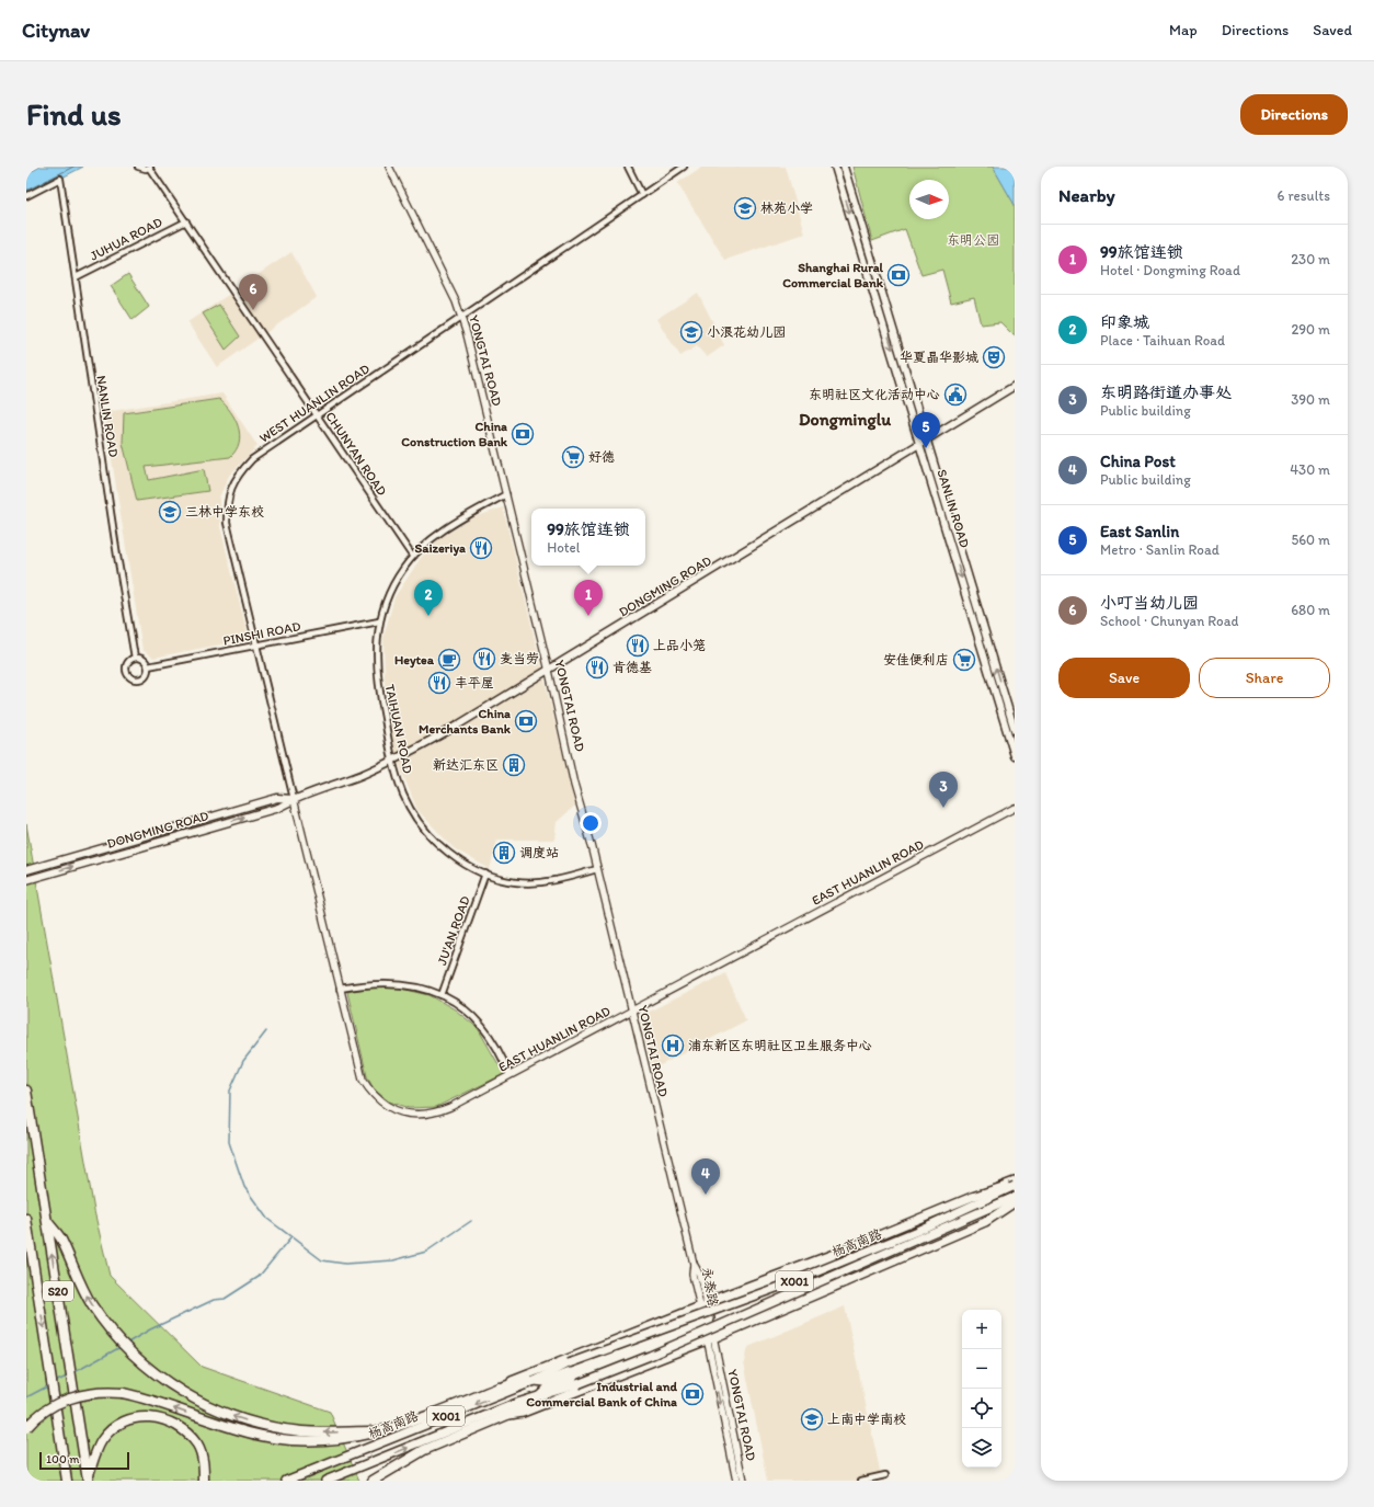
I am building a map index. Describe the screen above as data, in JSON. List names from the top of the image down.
{
  "streets": {
    "highway": ["S20"],
    "main road": [
      "SANLIN ROAD",
      "DONGMING ROAD",
      "杨高南路",
      "X001"
    ],
    "street": [
      "JUHUA ROAD",
      "YONGTAI ROAD",
      "WEST HUANLIN ROAD",
      "NANLIN ROAD",
      "CHUNYAN ROAD",
      "PINSHI ROAD",
      "TAIHUAN ROAD",
      "EAST HUANLIN ROAD",
      "JU'AN ROAD",
      "永泰路"
    ]
  },
  "crossings": [
    ["JUHUA ROAD", "NANLIN ROAD"],
    ["JUHUA ROAD", "CHUNYAN ROAD"],
    ["YONGTAI ROAD", "WEST HUANLIN ROAD"],
    ["YONGTAI ROAD", "DONGMING ROAD"],
    ["YONGTAI ROAD", "TAIHUAN ROAD"],
    ["YONGTAI ROAD", "EAST HUANLIN ROAD"],
    ["YONGTAI ROAD", "永泰路"],
    ["WEST HUANLIN ROAD", "CHUNYAN ROAD"],
    ["WEST HUANLIN ROAD", "DONGMING ROAD"],
    ["WEST HUANLIN ROAD", "PINSHI ROAD"],
    ["WEST HUANLIN ROAD", "EAST HUANLIN ROAD"],
    ["NANLIN ROAD", "PINSHI ROAD"],
    ["CHUNYAN ROAD", "TAIHUAN ROAD"],
    ["SANLIN ROAD", "DONGMING ROAD"],
    ["DONGMING ROAD", "TAIHUAN ROAD"],
    ["DONGMING ROAD", "EAST HUANLIN ROAD"],
    ["PINSHI ROAD", "TAIHUAN ROAD"],
    ["TAIHUAN ROAD", "JU'AN ROAD"],
    ["杨高南路", "X001"],
    ["X001", "永泰路"]
  ],
  "districts": ["Dongminglu"],
  "parks": ["东明公园"],
  "places": {
    "school or university": [
      "林苑小学",
      "小浪花幼儿园",
      "三林中学东校",
      "上南中学南校"
    ],
    "bank": [
      "Shanghai Rural Commercial Bank",
      "China Construction Bank",
      "China Merchants Bank",
      "Industrial and Commercial Bank of China"
    ],
    "theatre": ["华夏晶华影城"],
    "public building": ["东明社区文化活动中心"],
    "supermarket": ["好德", "安佳便利店"],
    "restaurant": [
      "Saizeriya",
      "上品小笼",
      "麦当劳",
      "肯德基",
      "丰平屋"
    ],
    "cafe": ["Heytea"],
    "building": ["新达汇东区", "调度站"],
    "hospital": ["浦东新区东明社区卫生服务中心"]
  },
  "scale_bar": "100 m",
  "north": "right",
  "page": {
    "header": "Citynav",
    "nav": ["Map", "Directions", "Saved"],
    "buttons": [
      "Directions",
      ["Save", "Share"]
    ],
    "title": "Find us",
    "heading": ["Nearby", "6 results"],
    "list": [
      {
        "mark": "1",
        "name": "99旅馆连锁",
        "note": "Hotel · Dongming Road",
        "value": "230 m"
      },
      {
        "mark": "2",
        "name": "印象城",
        "note": "Place · Taihuan Road",
        "value": "290 m"
      },
      {
        "mark": "3",
        "name": "东明路街道办事处",
        "note": "Public building",
        "value": "390 m"
      },
      {
        "mark": "4",
        "name": "China Post",
        "note": "Public building",
        "value": "430 m"
      },
      {
        "mark": "5",
        "name": "East Sanlin",
        "note": "Metro · Sanlin Road",
        "value": "560 m"
      },
      {
        "mark": "6",
        "name": "小叮当幼儿园",
        "note": "School · Chunyan Road",
        "value": "680 m"
      }
    ],
    "pins": [
      "6",
      "5",
      "1",
      "2",
      "3",
      "4"
    ],
    "popup": ["99旅馆连锁", "Hotel"],
    "map_buttons": ["+", "−"],
    "scale": "100 m"
  }
}
